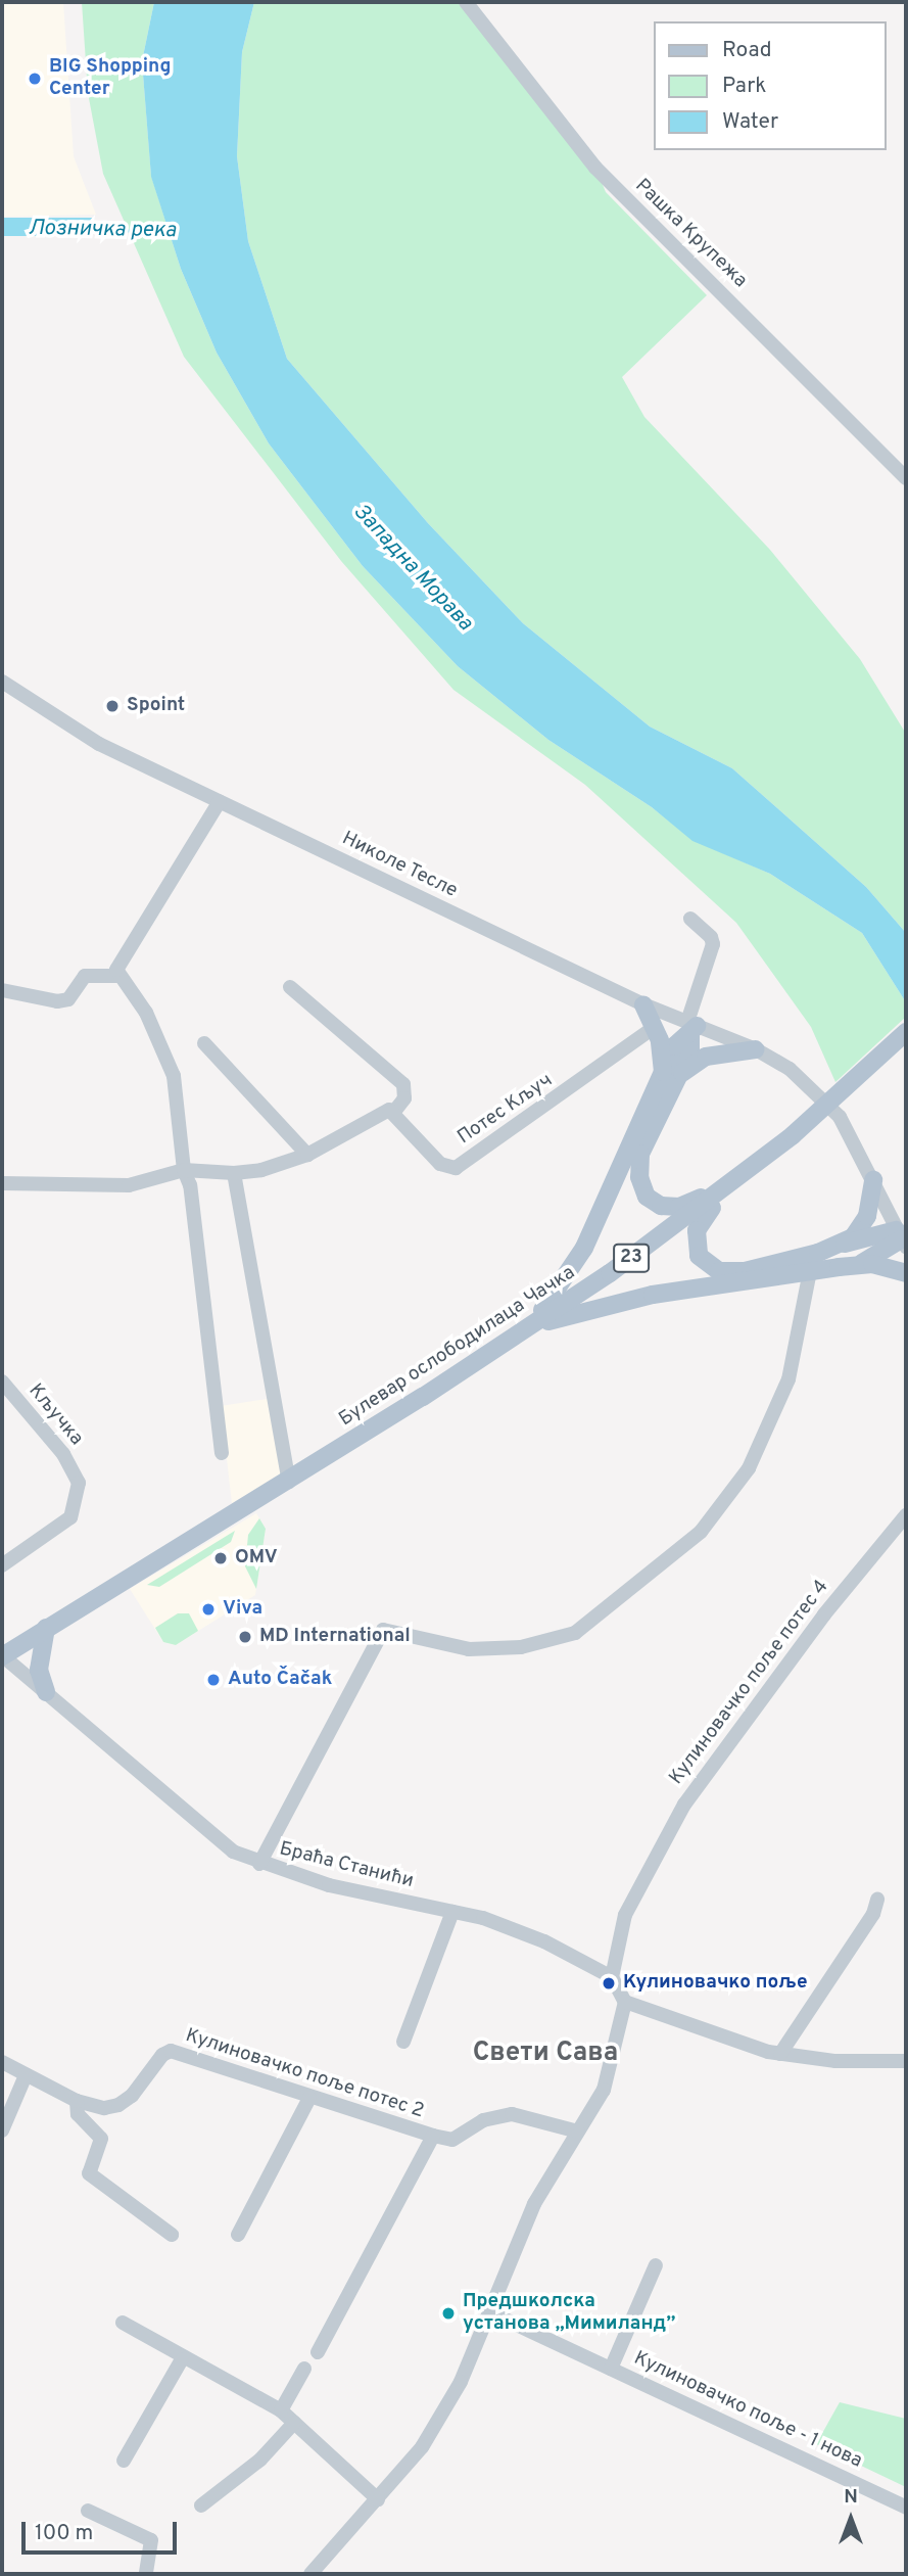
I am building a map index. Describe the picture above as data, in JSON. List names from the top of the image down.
{
  "streets": {
    "main road": ["23", "Булевар ослободилаца Чачка"],
    "street": [
      "Рашка Крупежа",
      "Николе Тесле",
      "Потес Кључ",
      "Кључка",
      "Кулиновачко поље потес 4",
      "Браћа Станићи",
      "Кулиновачко поље потес 2",
      "Кулиновачко поље - 1 нова"
    ]
  },
  "crossings": [
    ["Булевар ослободилаца Чачка", "Браћа Станићи"],
    ["Кулиновачко поље потес 4", "Браћа Станићи"]
  ],
  "districts": ["Свети Сава"],
  "water": ["Лозничка река", "Западна Морава"],
  "places": [
    "BIG Shopping Center",
    "Spoint",
    "OMV",
    "Viva",
    "MD International",
    "Auto Čačak",
    "Кулиновачко поље",
    "Предшколска установа „Мимиланд”"
  ],
  "legend": ["Road", "Park", "Water"],
  "scale_bar": "100 m",
  "north": "top"
}
